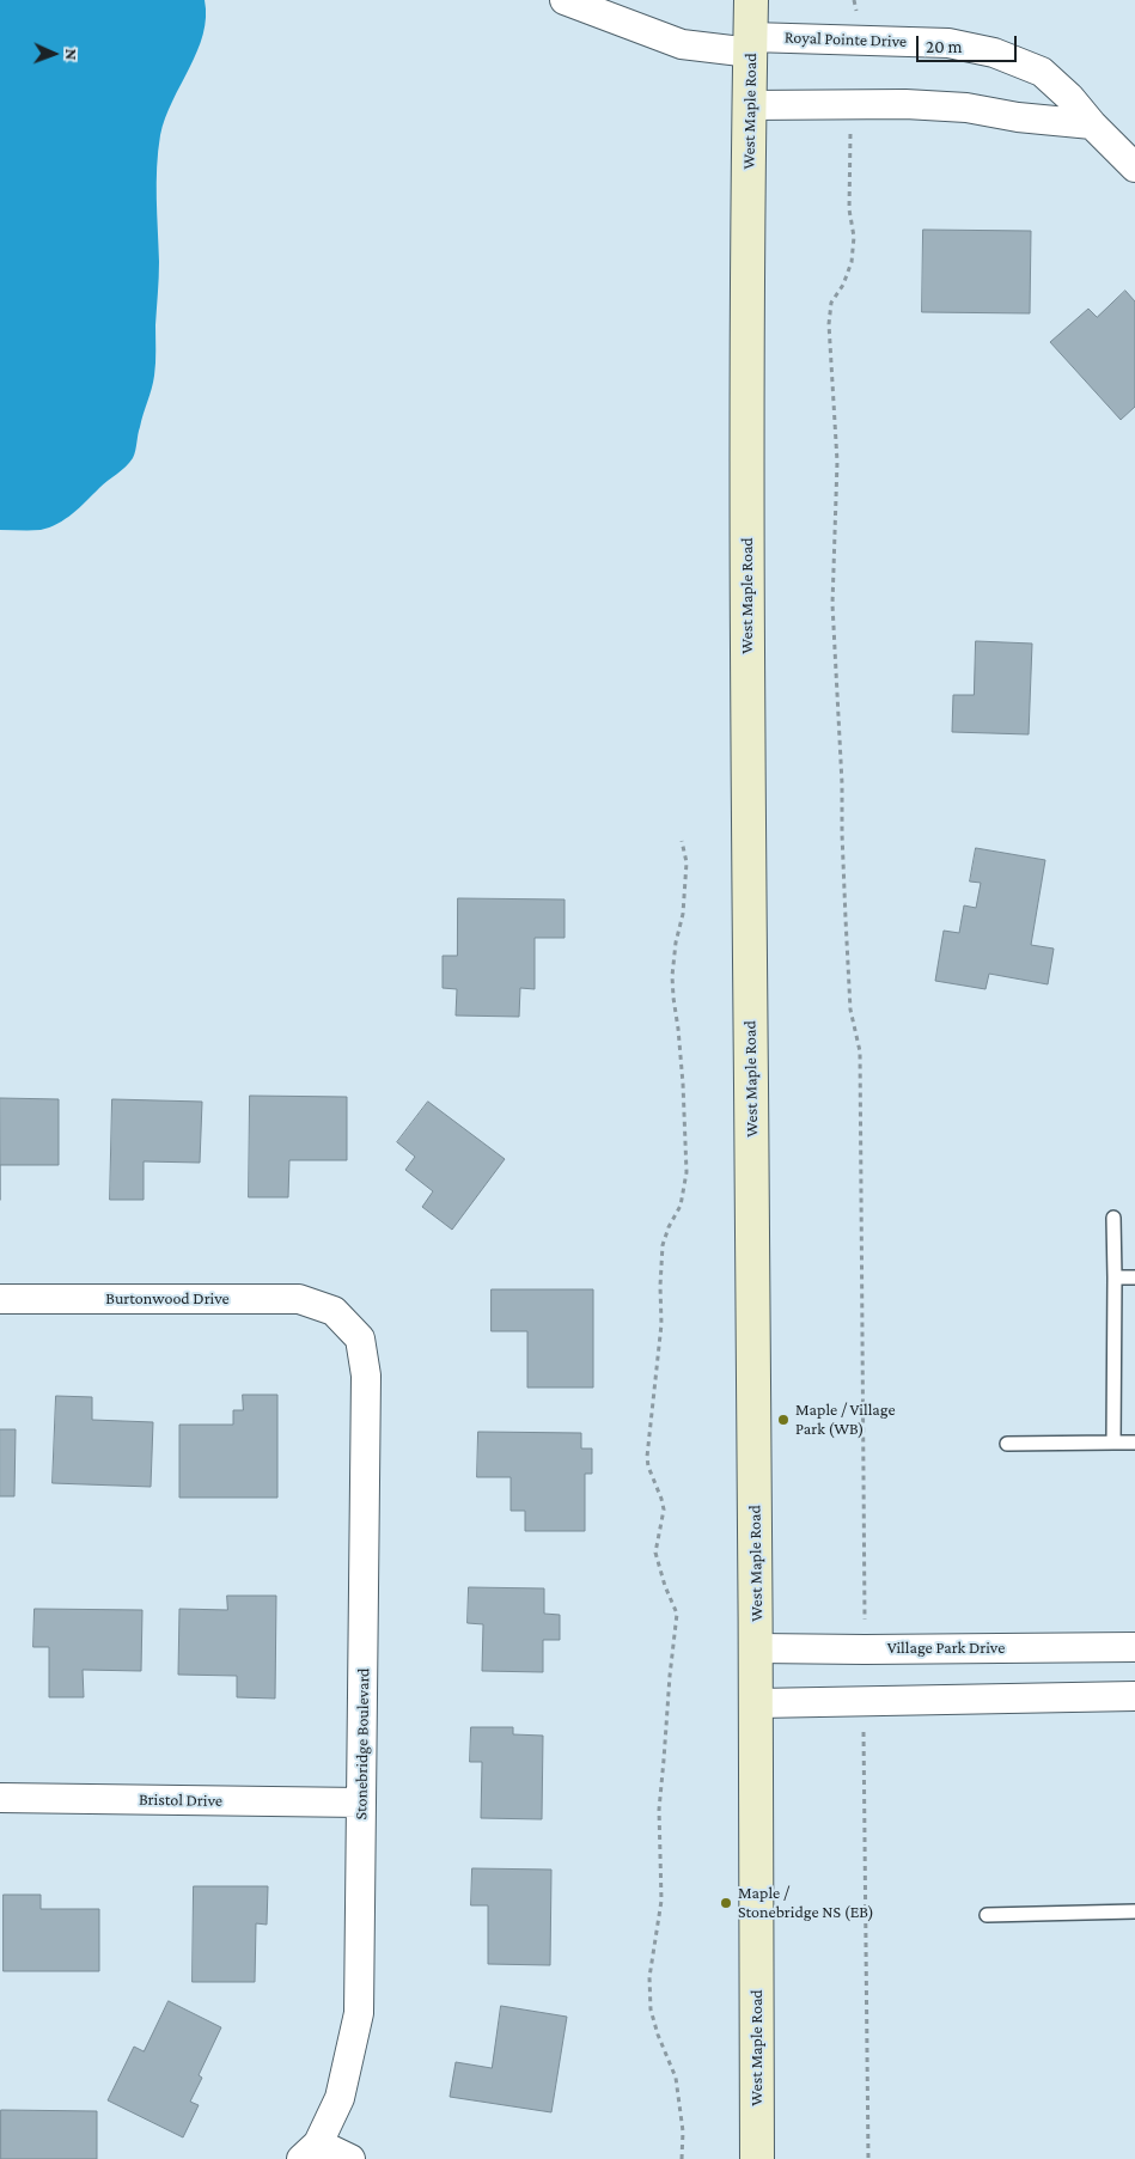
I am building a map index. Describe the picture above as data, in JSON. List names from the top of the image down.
{
  "streets": {
    "main road": ["West Maple Road"],
    "street": [
      "Royal Pointe Drive",
      "Burtonwood Drive",
      "Village Park Drive",
      "Stonebridge Boulevard",
      "Bristol Drive"
    ]
  },
  "crossings": [
    ["Royal Pointe Drive", "West Maple Road"],
    ["West Maple Road", "Village Park Drive"],
    ["Burtonwood Drive", "Stonebridge Boulevard"],
    ["Stonebridge Boulevard", "Bristol Drive"]
  ],
  "places": ["Maple / Village Park (WB)", "Maple / Stonebridge NS (EB)"],
  "scale_bar": "20 m",
  "north": "right"
}
